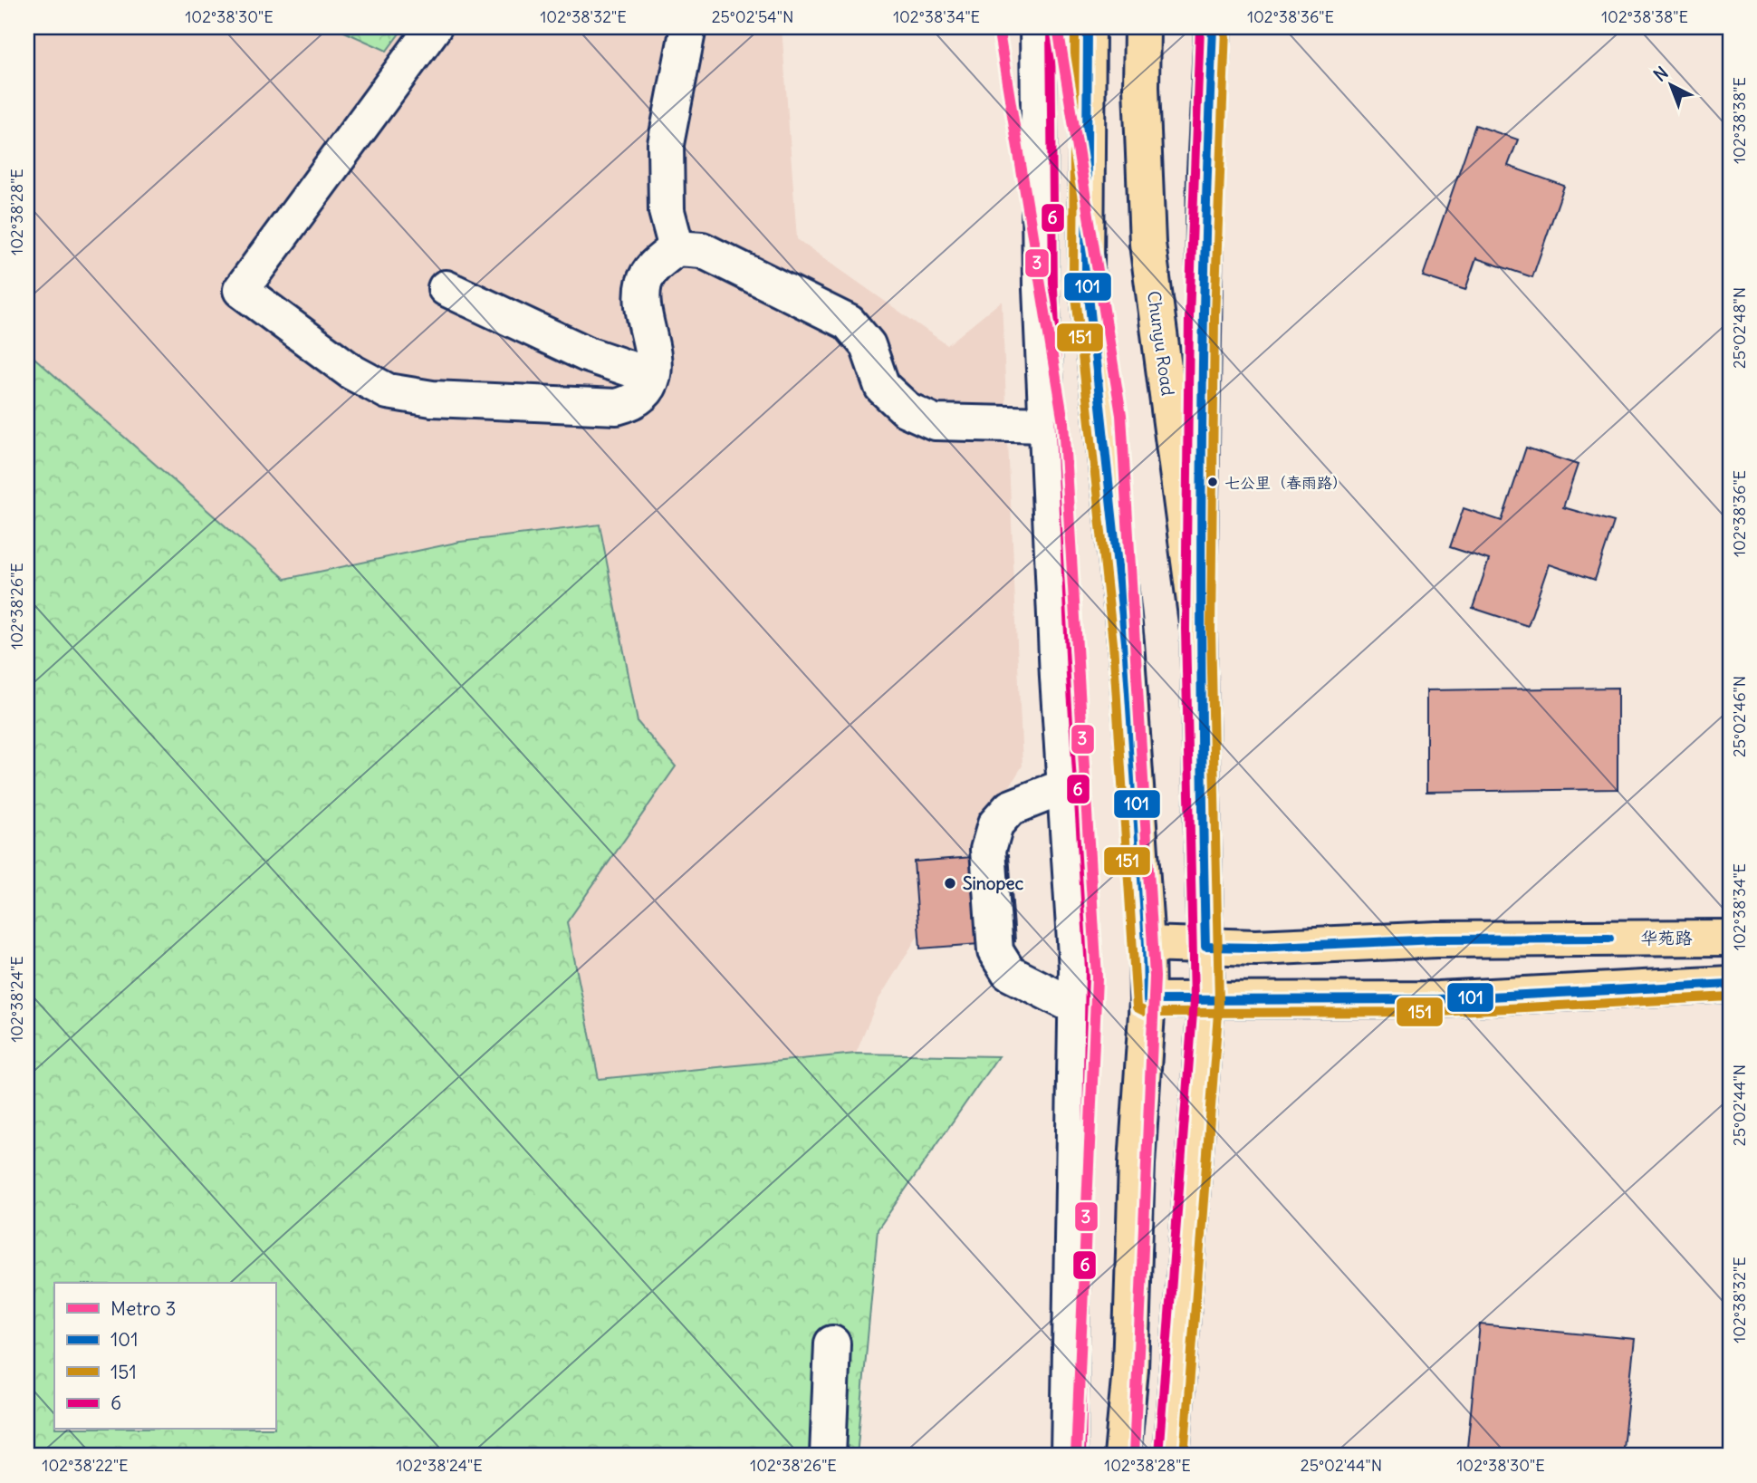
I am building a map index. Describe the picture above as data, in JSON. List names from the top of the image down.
{
  "streets": {
    "main road": ["Chunyu Road", "华苑路"]
  },
  "crossings": [
    ["Chunyu Road", "华苑路"]
  ],
  "places": ["七公里（春雨路）", "Sinopec"],
  "lines": [
    "metro line 3",
    "transit line 101",
    "transit line 151",
    "transit line 6"
  ],
  "legend": [
    "Metro 3",
    "101",
    "151",
    "6"
  ],
  "north": "top left",
  "coordinates": [
    "102°38'30\"E",
    "102°38'32\"E",
    "25°02'54\"N",
    "102°38'34\"E",
    "102°38'36\"E",
    "102°38'38\"E",
    "102°38'28\"E",
    "25°02'48\"N",
    "102°38'26\"E",
    "25°02'46\"N",
    "102°38'24\"E",
    "25°02'44\"N",
    "102°38'22\"E"
  ]
}
